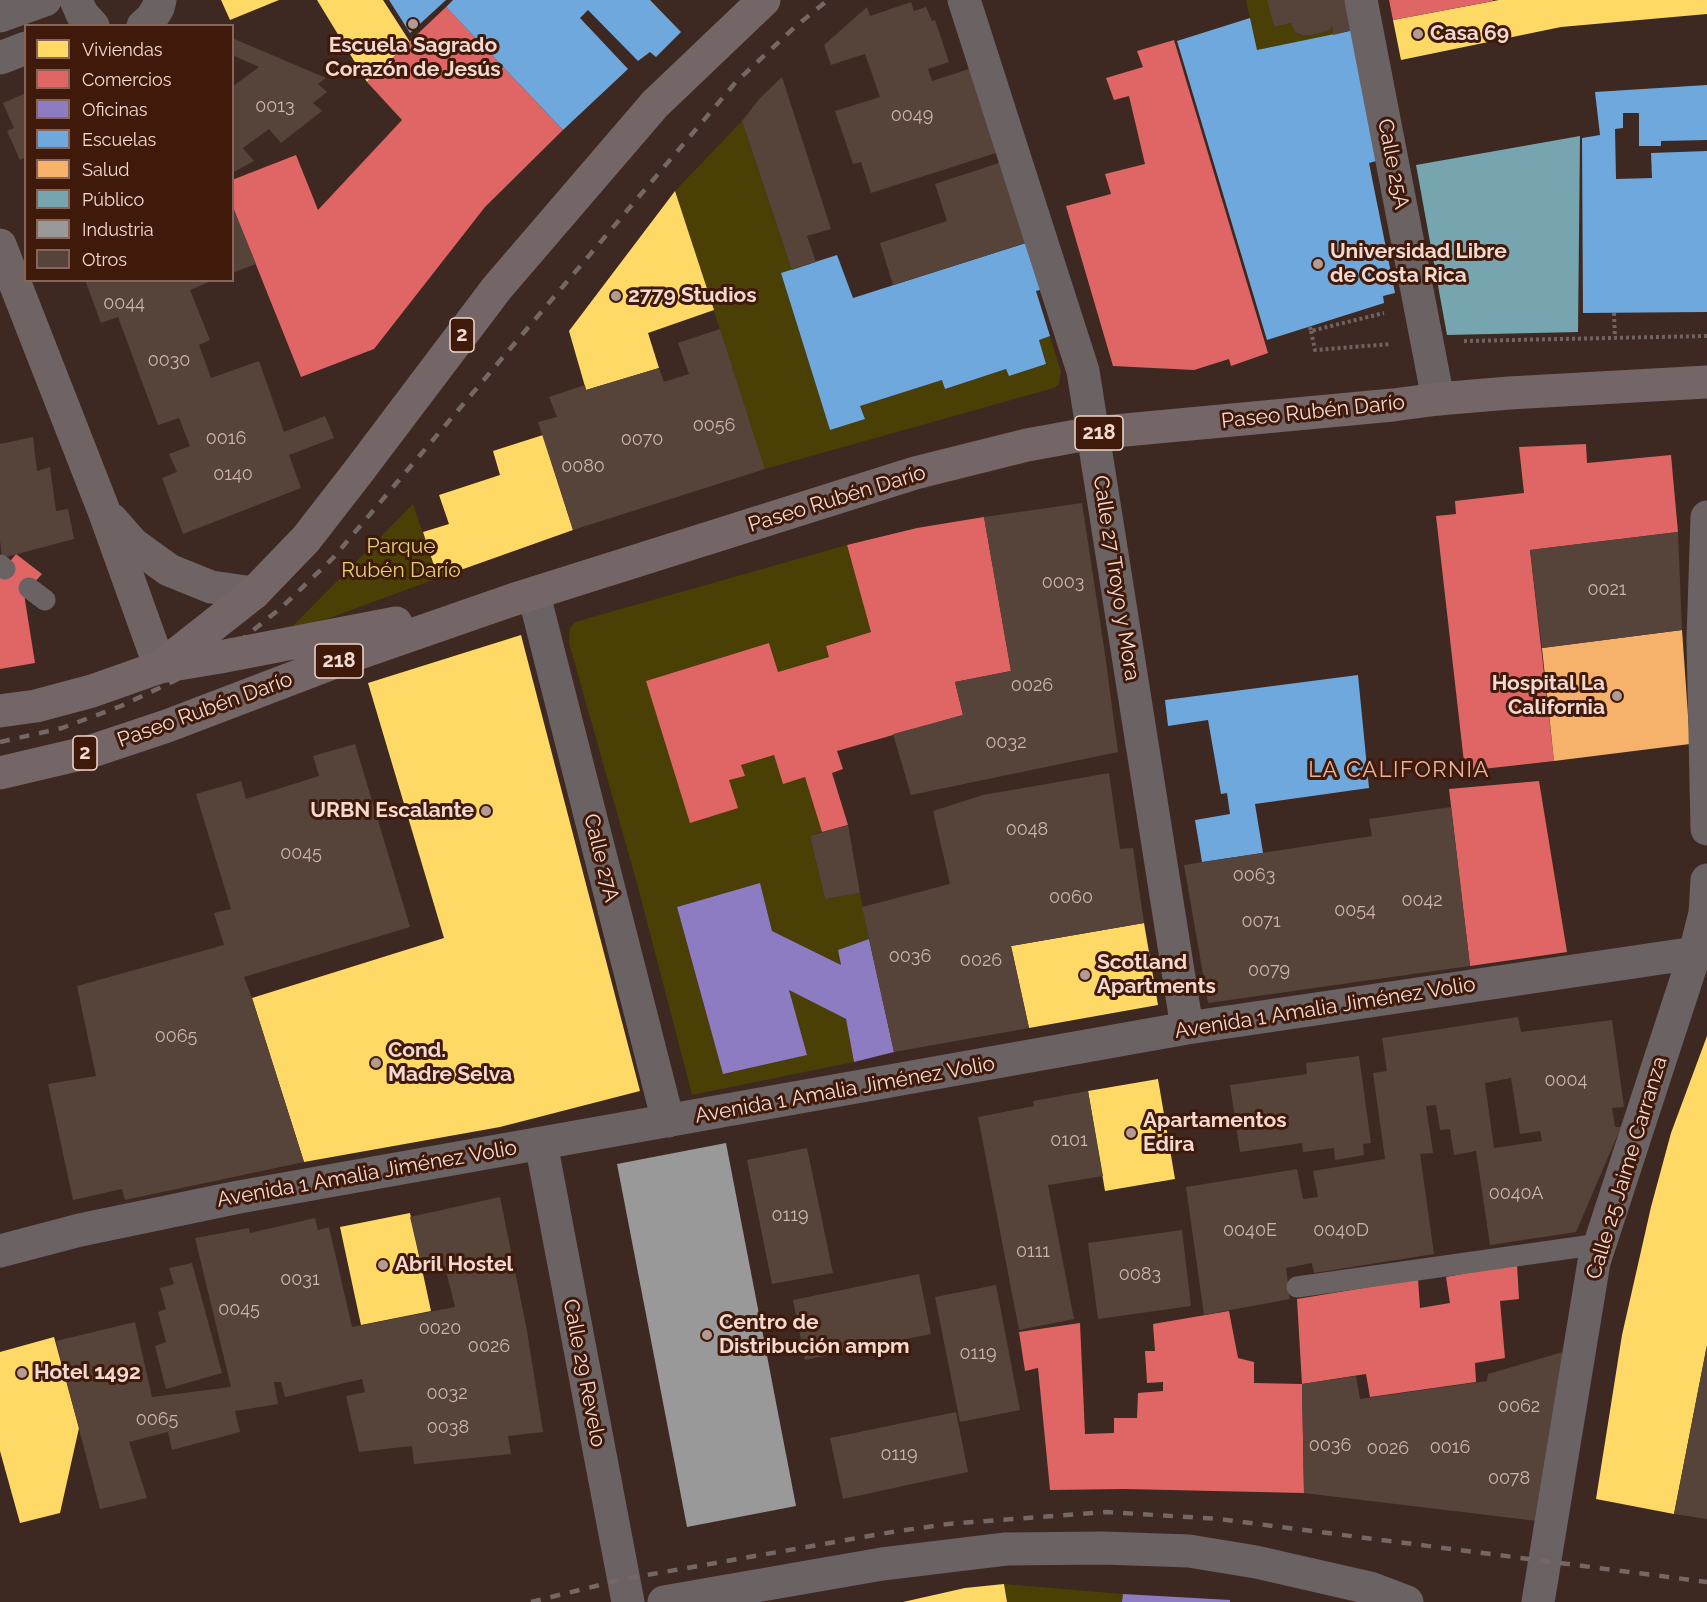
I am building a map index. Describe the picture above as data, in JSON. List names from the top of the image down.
{
  "streets": {
    "highway": ["2", "Paseo Rubén Darío", "218"],
    "street": [
      "Calle 25A",
      "Calle 27 Troyo y Mora",
      "Calle 27A",
      "Avenida 1 Amalia Jiménez Volio",
      "Calle 25 Jaime Carranza",
      "Calle 29 Revelo"
    ]
  },
  "crossings": [
    ["Calle 25A", "Paseo Rubén Darío"],
    ["Paseo Rubén Darío", "Calle 27 Troyo y Mora"],
    ["Paseo Rubén Darío", "Calle 27A"],
    ["Calle 27 Troyo y Mora", "Avenida 1 Amalia Jiménez Volio"],
    ["Calle 27A", "Avenida 1 Amalia Jiménez Volio"],
    ["Avenida 1 Amalia Jiménez Volio", "Calle 25 Jaime Carranza"],
    ["Avenida 1 Amalia Jiménez Volio", "Calle 29 Revelo"]
  ],
  "districts": ["LA CALIFORNIA"],
  "parks": ["Parque Rubén Darío"],
  "places": [
    "Escuela Sagrado Corazón de Jesús",
    "Casa 69",
    "Universidad Libre de Costa Rica",
    "2779 Studios",
    "Hospital La California",
    "URBN Escalante",
    "Scotland Apartments",
    "Cond. Madre Selva",
    "Apartamentos Edira",
    "Abril Hostel",
    "Centro de Distribución ampm",
    "Hotel 1492"
  ],
  "house_numbers": [
    "0013",
    "0049",
    "0044",
    "0030",
    "0056",
    "0016",
    "0070",
    "0080",
    "0140",
    "0003",
    "0021",
    "0026",
    "0032",
    "0048",
    "0045",
    "0063",
    "0060",
    "0042",
    "0054",
    "0071",
    "0036",
    "0026",
    "0079",
    "0065",
    "0004",
    "0101",
    "0040A",
    "0119",
    "0040E",
    "0040D",
    "0111",
    "0083",
    "0031",
    "0045",
    "0020",
    "0026",
    "0119",
    "0032",
    "0062",
    "0065",
    "0038",
    "0036",
    "0016",
    "0026",
    "0119",
    "0078"
  ],
  "legend": [
    "Viviendas",
    "Comercios",
    "Oficinas",
    "Escuelas",
    "Salud",
    "Público",
    "Industria",
    "Otros"
  ]
}
